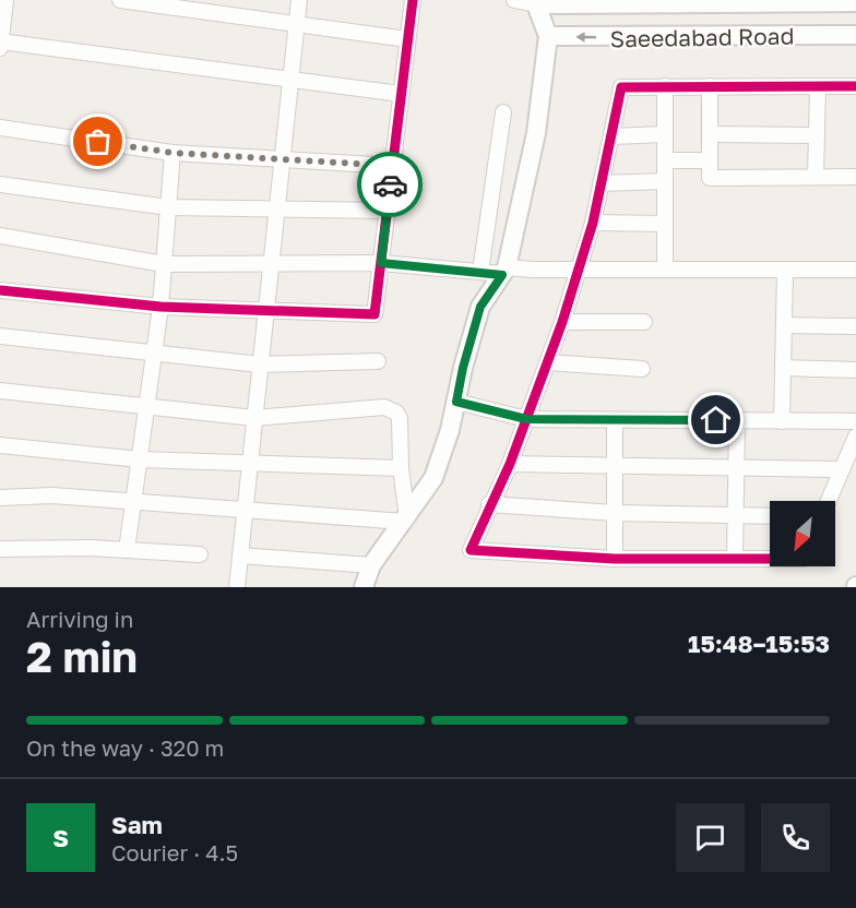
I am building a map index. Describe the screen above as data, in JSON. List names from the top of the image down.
{
  "streets": {
    "street": ["Saeedabad Road"]
  },
  "north": "bottom left",
  "page": {
    "heading": ["2 min", "Arriving in", "15:48–15:53"],
    "panel": ["Sam", "Courier · 4.5"],
    "bar": "On the way · 320 m",
    "round": "S"
  }
}
